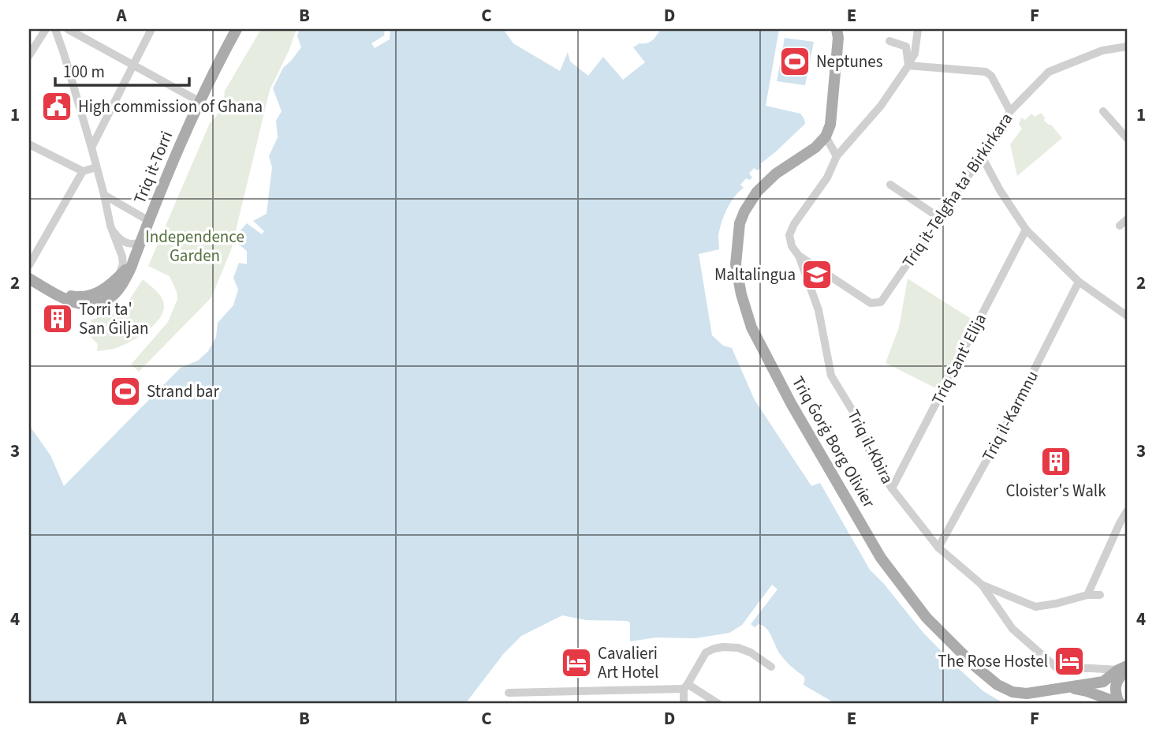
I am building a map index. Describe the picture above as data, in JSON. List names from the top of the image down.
{
  "streets": {
    "main road": ["Triq it-Torri", "Triq Ġorġ Borg Olivier"],
    "street": [
      "Triq it-Telgħa ta' Birkirkara",
      "Triq Sant' Elija",
      "Triq il-Karmnu",
      "Triq il-Kbira"
    ]
  },
  "crossings": [
    ["Triq it-Telgħa ta' Birkirkara", "Triq il-Kbira"],
    ["Triq Sant' Elija", "Triq il-Kbira"],
    ["Triq il-Karmnu", "Triq il-Kbira"],
    ["Triq Ġorġ Borg Olivier", "Triq il-Kbira"]
  ],
  "parks": ["Independence Garden"],
  "places": {
    "sports": ["Neptunes", "Strand bar"],
    "public building": ["High commission of Ghana"],
    "school or university": ["Maltalingua"],
    "building": ["Torri ta' San Ġiljan", "Cloister's Walk"],
    "hotel": ["The Rose Hostel", "Cavalieri Art Hotel"]
  },
  "scale_bar": "100 m",
  "grid": {
    "columns": [
      "A",
      "B",
      "C",
      "D",
      "E",
      "F"
    ],
    "rows": [
      "1",
      "2",
      "3",
      "4"
    ]
  }
}
